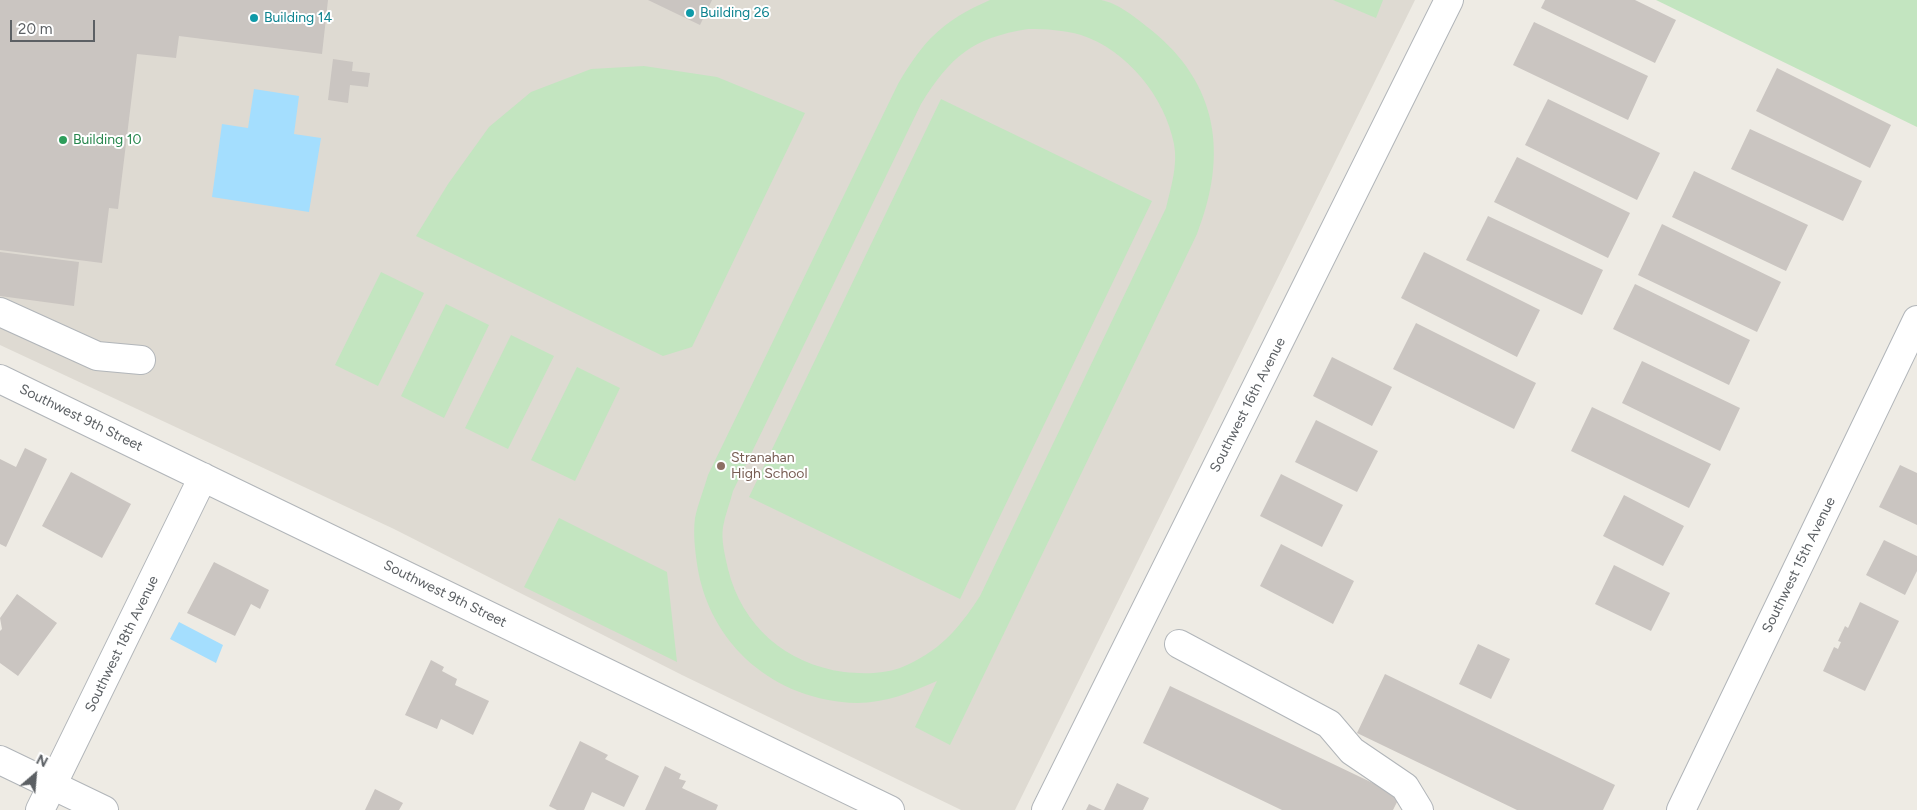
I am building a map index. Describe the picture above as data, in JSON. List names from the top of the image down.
{
  "streets": {
    "street": [
      "Southwest 16th Avenue",
      "Southwest 9th Street",
      "Southwest 15th Avenue",
      "Southwest 18th Avenue"
    ]
  },
  "crossings": [
    ["Southwest 9th Street", "Southwest 18th Avenue"]
  ],
  "places": [
    "Building 26",
    "Building 14",
    "Building 10",
    "Stranahan High School"
  ],
  "scale_bar": "20 m",
  "north": "top right"
}
